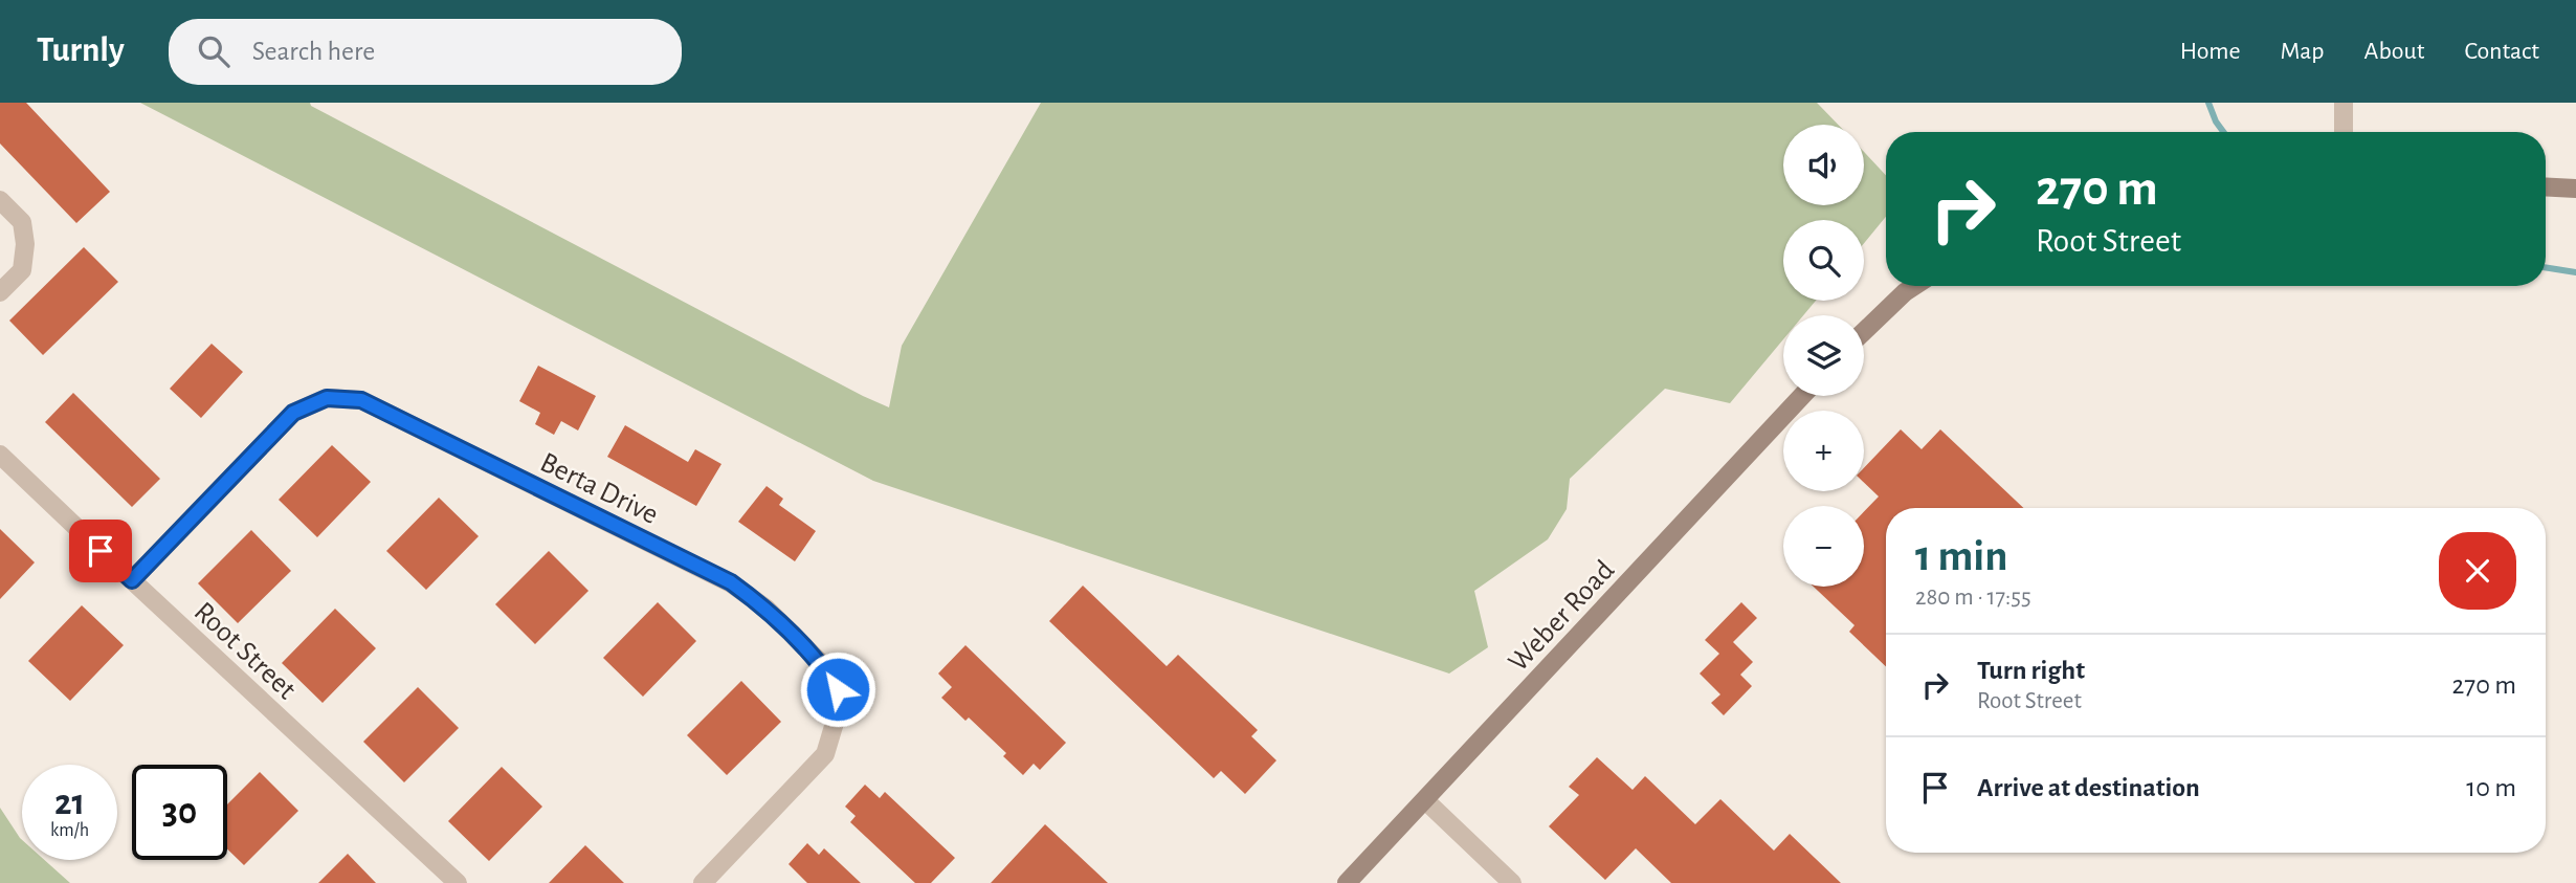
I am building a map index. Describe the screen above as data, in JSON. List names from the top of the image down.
{
  "streets": {
    "main road": ["Weber Road"],
    "street": ["Berta Drive", "Root Street"]
  },
  "crossings": [
    ["Berta Drive", "Root Street"]
  ],
  "page": {
    "header": "Turnly",
    "search": "Search here",
    "nav": [
      "Home",
      "Map",
      "About",
      "Contact"
    ],
    "map_buttons": ["+", "−"],
    "turn": ["270 m", "Root Street"],
    "heading": ["1 min", "280 m · 17:55"],
    "list": [
      {
        "name": "Turn right",
        "note": "Root Street",
        "value": "270 m"
      },
      {
        "name": "Arrive at destination",
        "value": "10 m"
      }
    ],
    "speed": "21 km/h",
    "limit": "30"
  }
}
